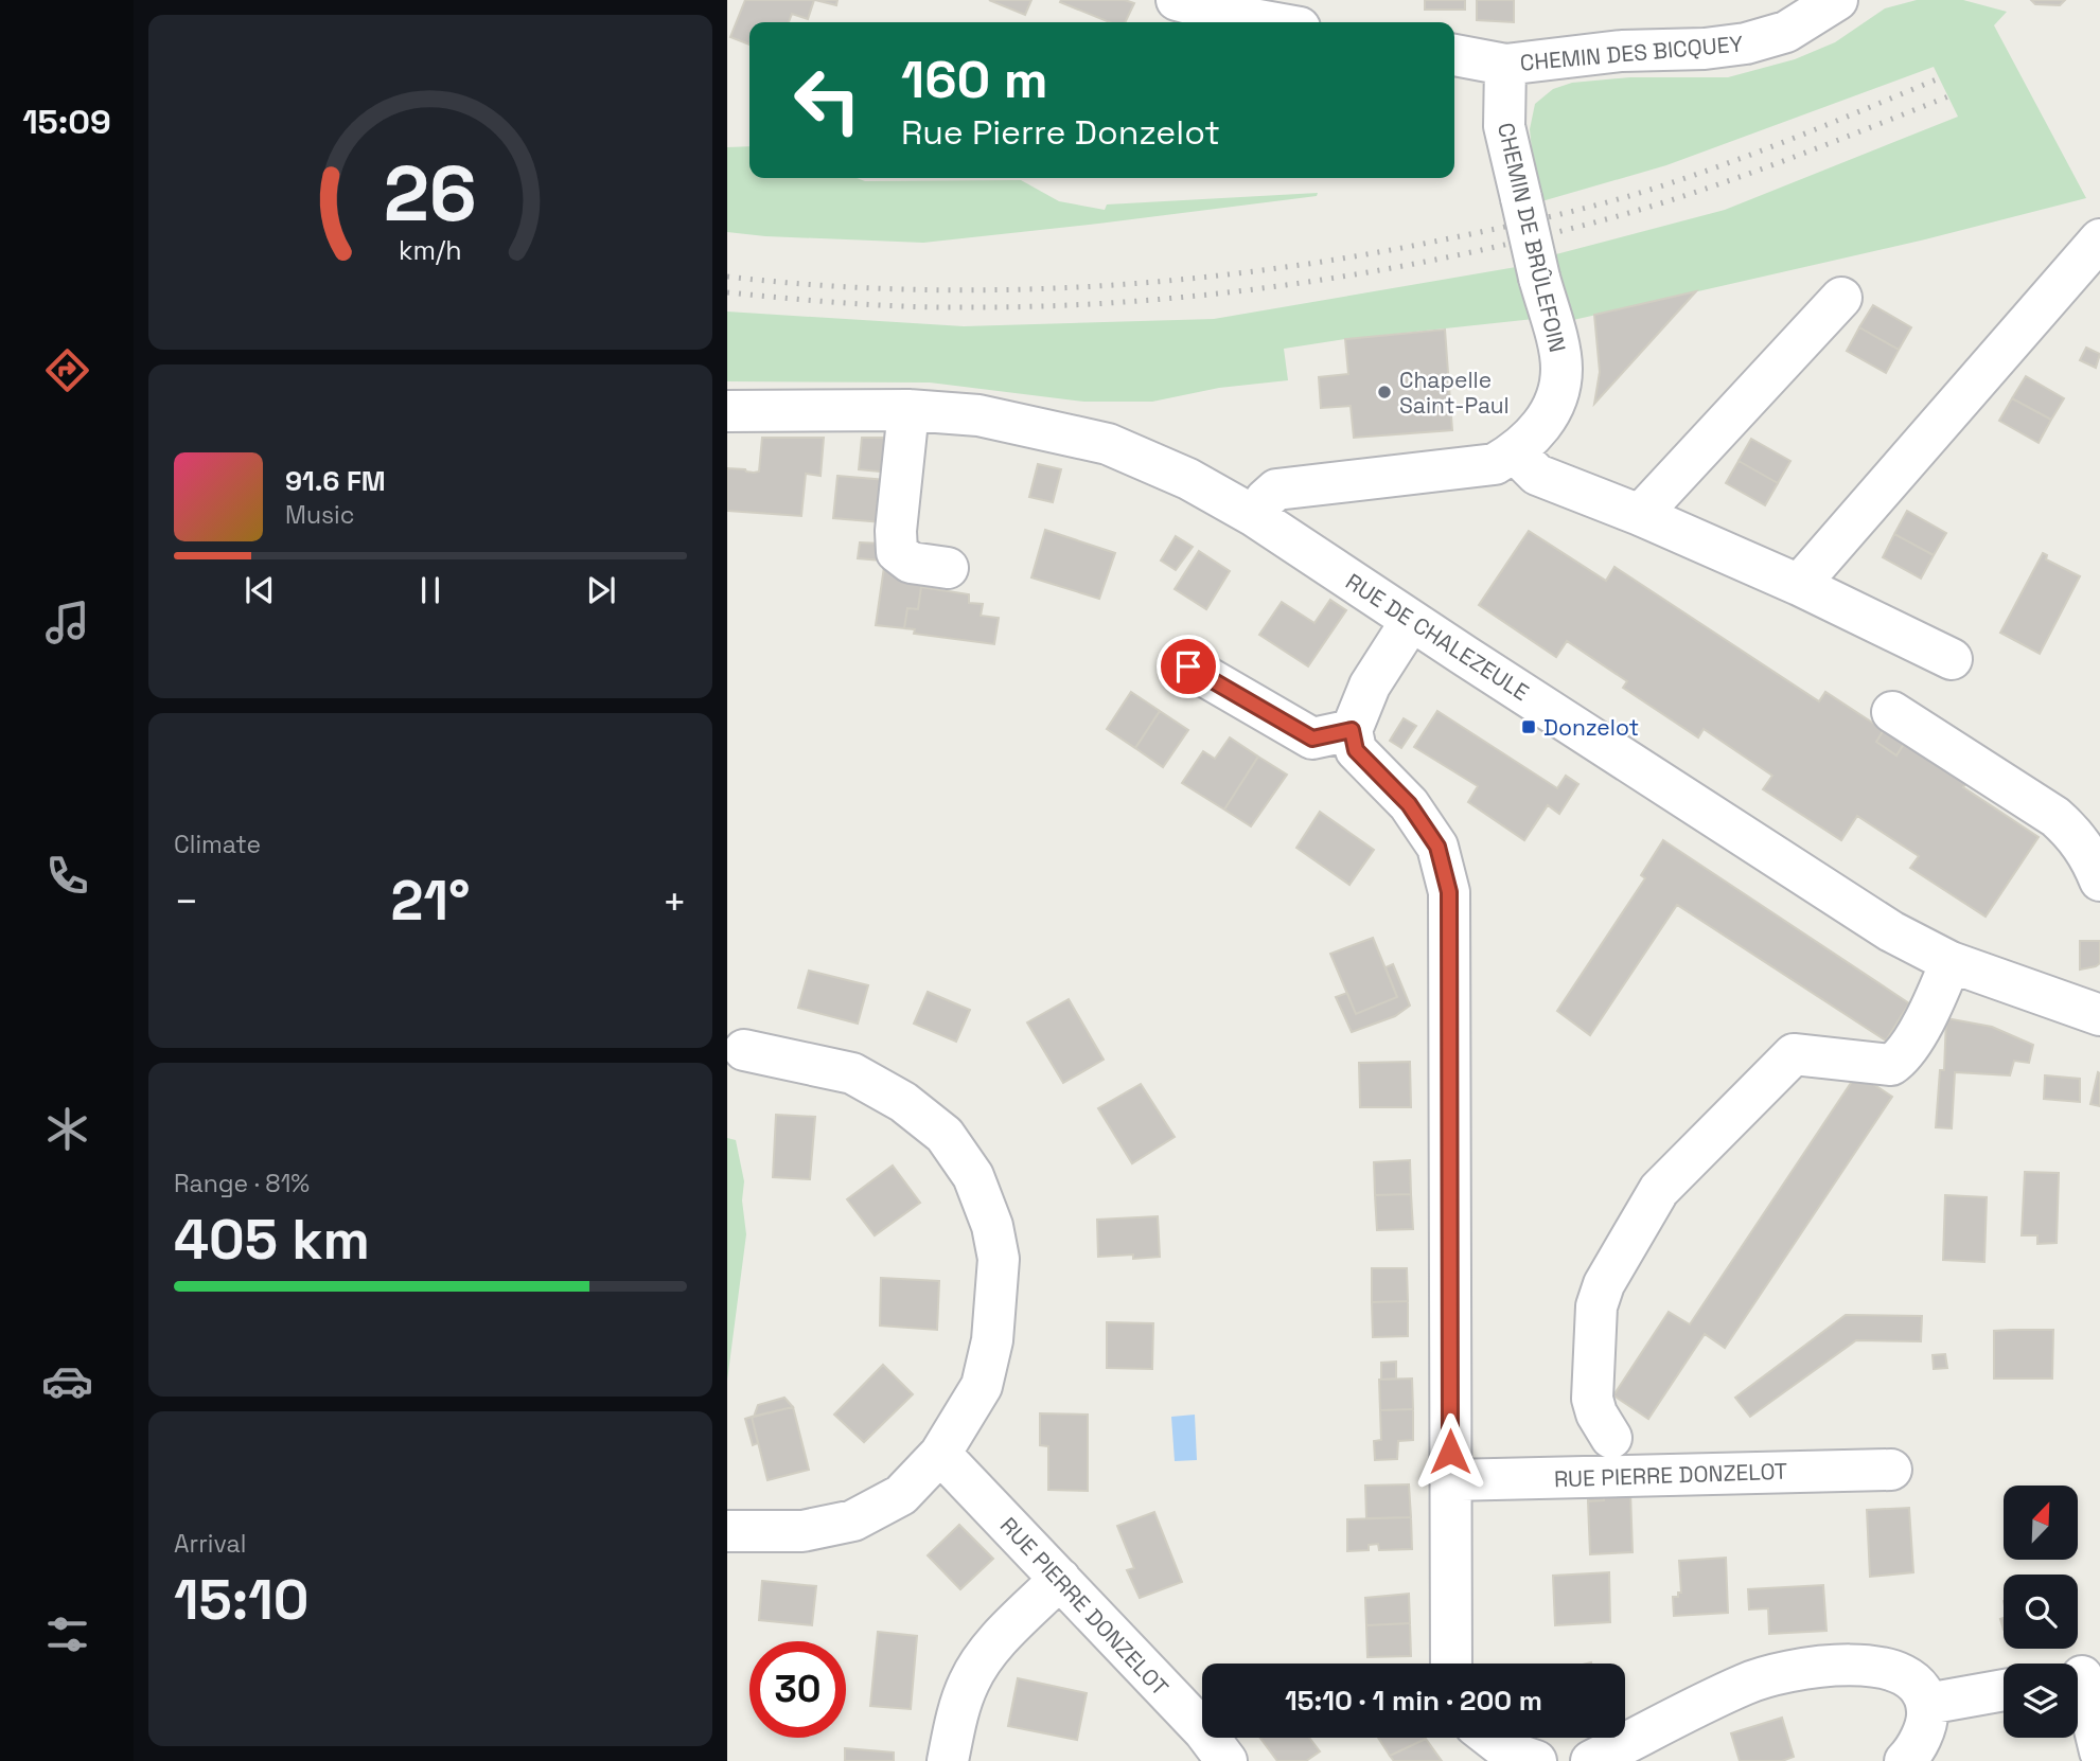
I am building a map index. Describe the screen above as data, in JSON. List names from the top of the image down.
{
  "streets": {
    "street": [
      "CHEMIN DES BICQUEY",
      "CHEMIN DE BRÛLEFOIN",
      "RUE DE CHALEZEULE",
      "RUE PIERRE DONZELOT"
    ]
  },
  "crossings": [
    ["CHEMIN DES BICQUEY", "CHEMIN DE BRÛLEFOIN"],
    ["CHEMIN DE BRÛLEFOIN", "RUE DE CHALEZEULE"]
  ],
  "places": {
    "other": ["Chapelle Saint-Paul"],
    "transit": ["Donzelot"]
  },
  "north": "top right",
  "page": {
    "tabs": "15:09",
    "turn": ["160 m", "Rue Pierre Donzelot"],
    "song": ["91.6 FM", "Music"],
    "tile": [
      "Climate",
      ["Range · 81%", "405 km"],
      ["Arrival", "15:10"]
    ],
    "heat": ["−", "21°", "+"],
    "limit": "30",
    "trip": "15:10 · 1 min · 200 m",
    "gauge": ["26", "km/h"]
  }
}
